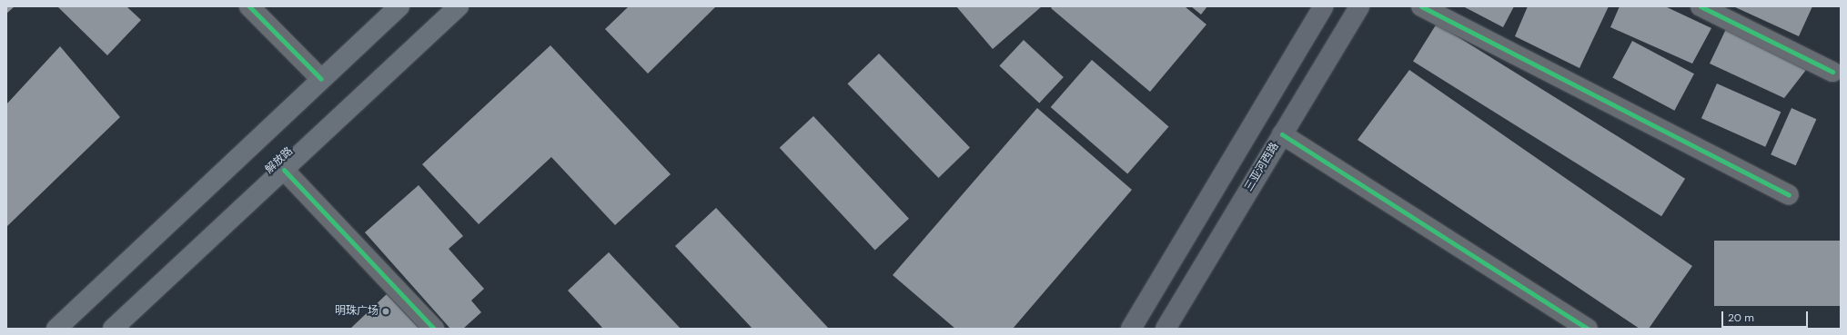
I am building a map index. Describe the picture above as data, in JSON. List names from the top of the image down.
{
  "streets": {
    "main road": ["解放路", "三亚河西路"]
  },
  "places": ["明珠广场"],
  "scale_bar": "20 m"
}
